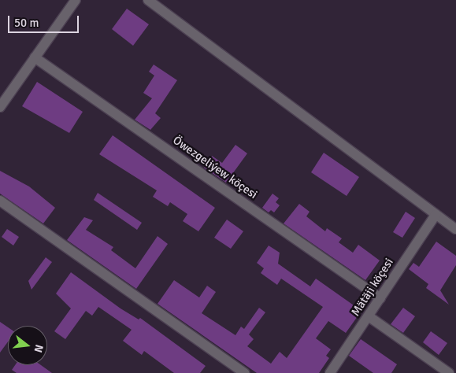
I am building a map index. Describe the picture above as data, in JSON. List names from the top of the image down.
{
  "streets": {
    "street": ["Öwezgeliýew köçesi", "Mätäji köçesi"]
  },
  "crossings": [
    ["Öwezgeliýew köçesi", "Mätäji köçesi"]
  ],
  "scale_bar": "50 m",
  "north": "right"
}
